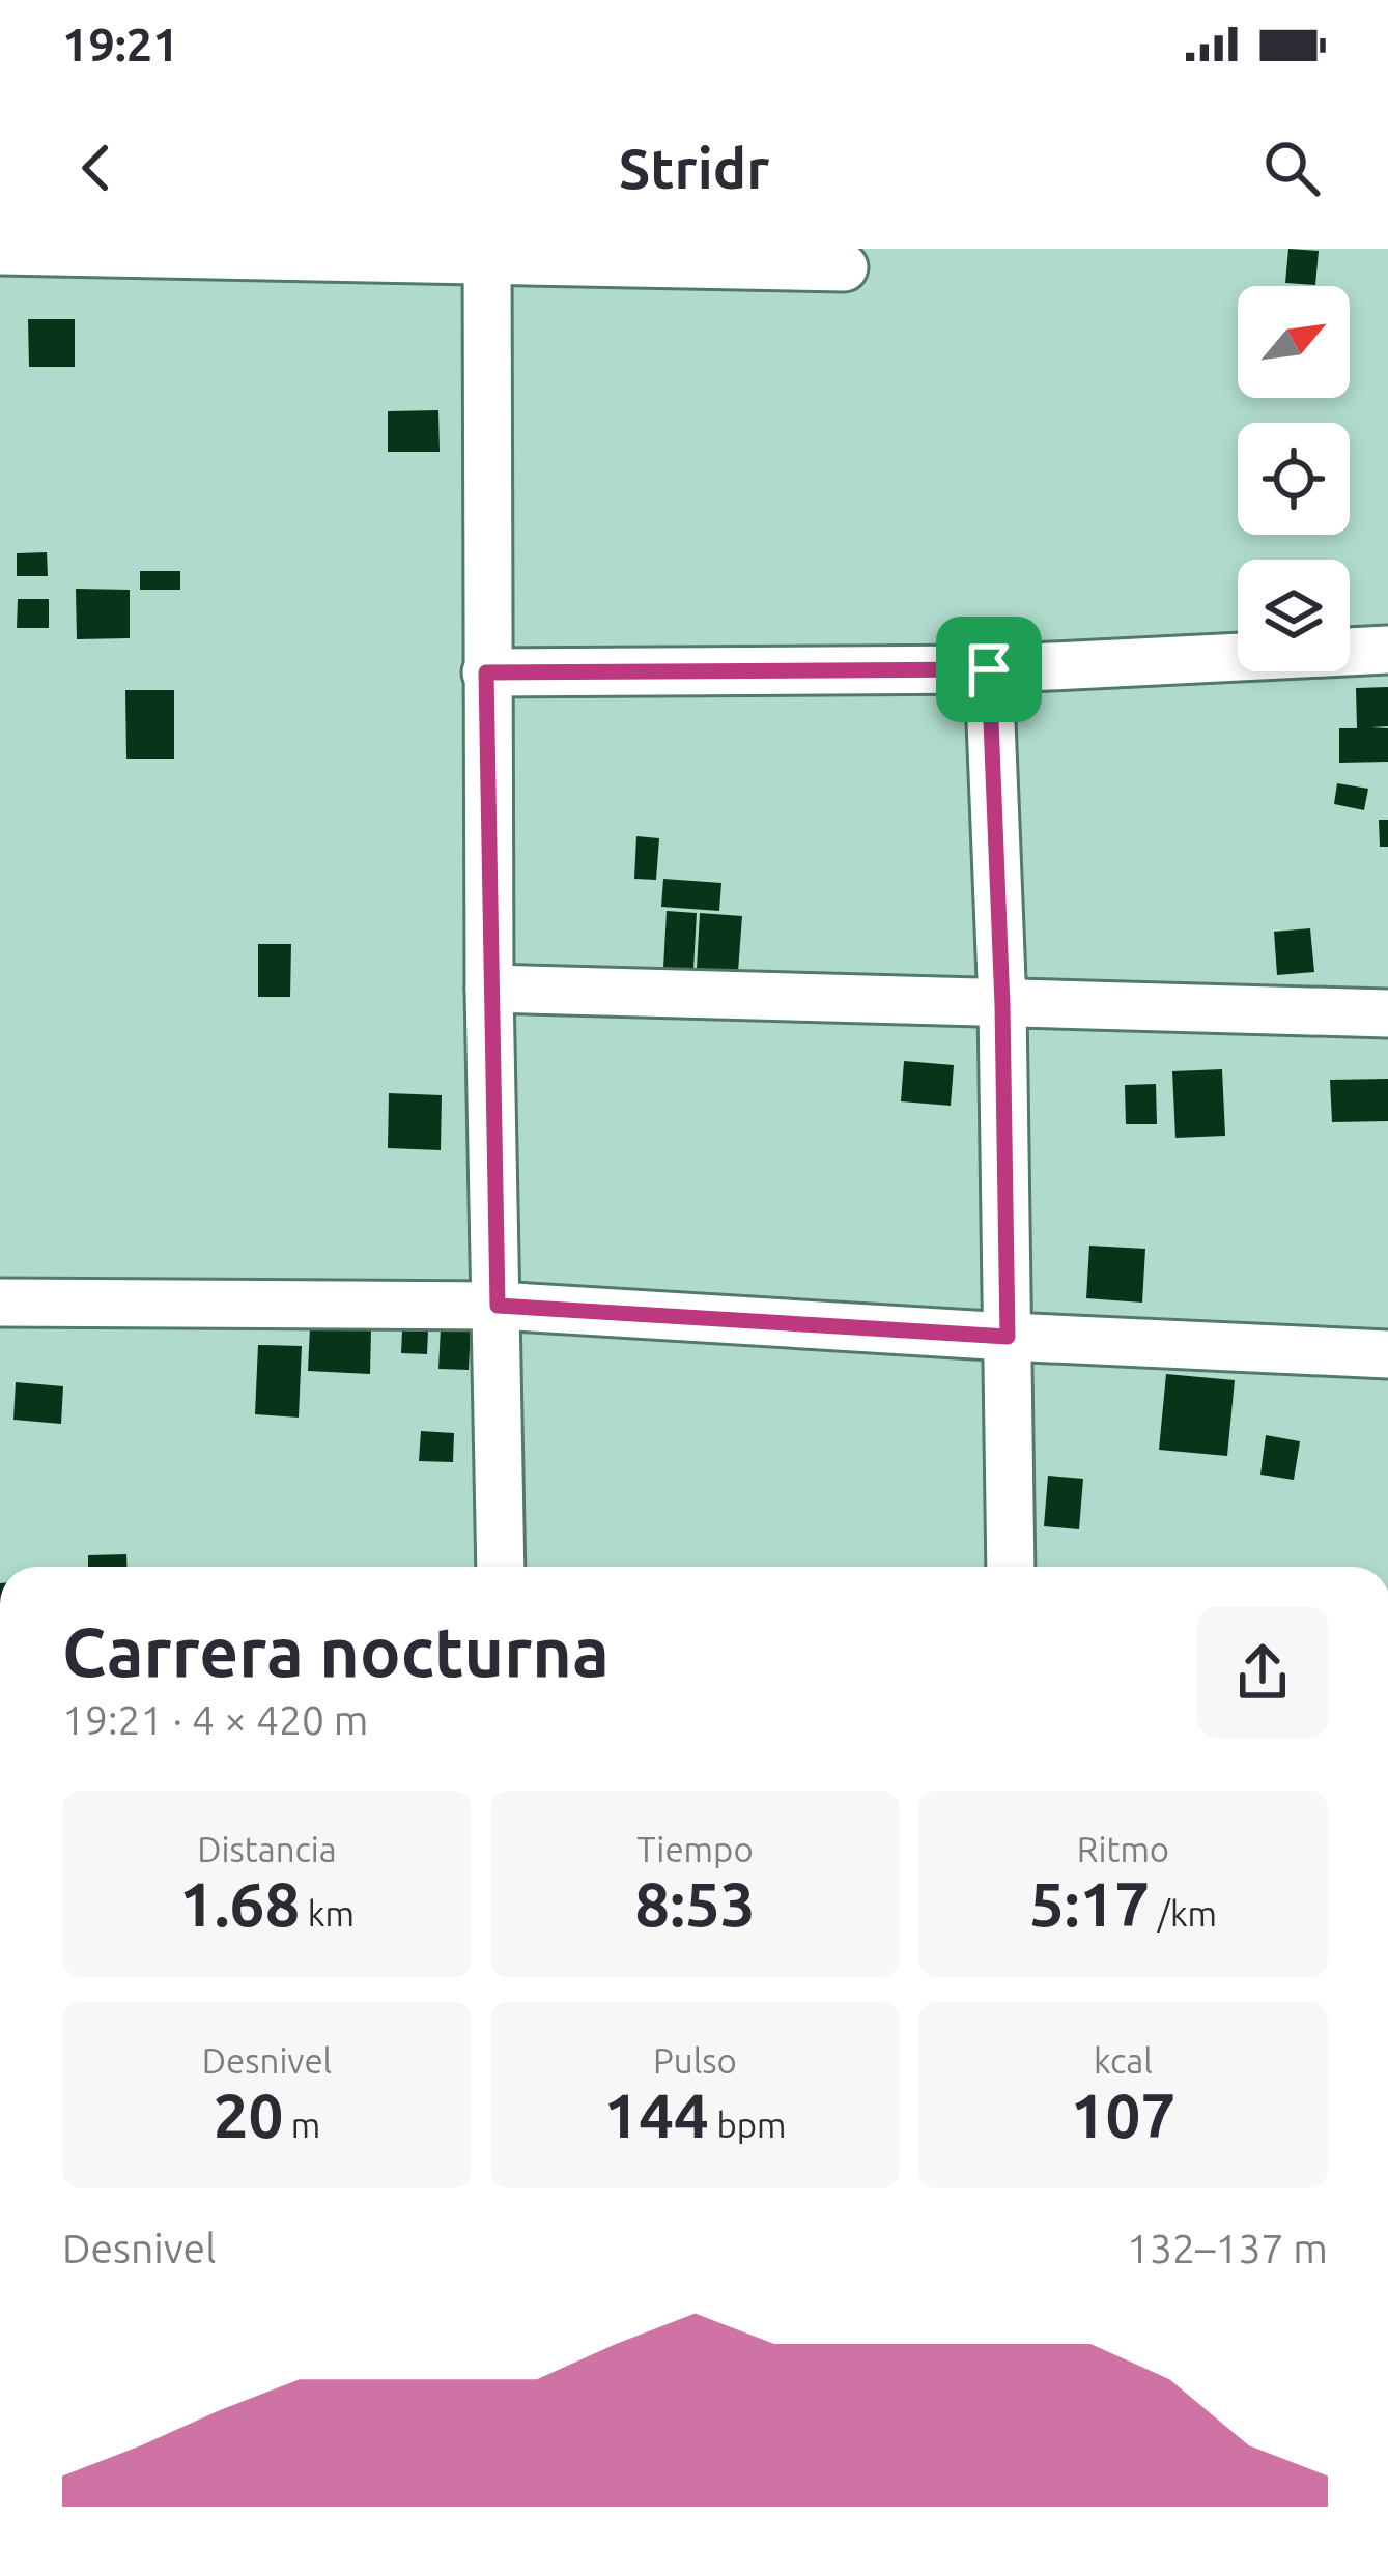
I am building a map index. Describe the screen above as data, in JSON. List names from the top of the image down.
{
  "north": "top right",
  "page": {
    "status": "19:21",
    "header": "Stridr",
    "heading": ["Carrera nocturna", "19:21 · 4 × 420 m"],
    "stats": [
      ["Distancia", "1.68 km"],
      ["Tiempo", "8:53"],
      ["Ritmo", "5:17 /km"],
      ["Desnivel", "20 m"],
      ["Pulso", "144 bpm"],
      ["kcal", "107"]
    ],
    "chart": ["Desnivel", "132–137 m"]
  }
}
